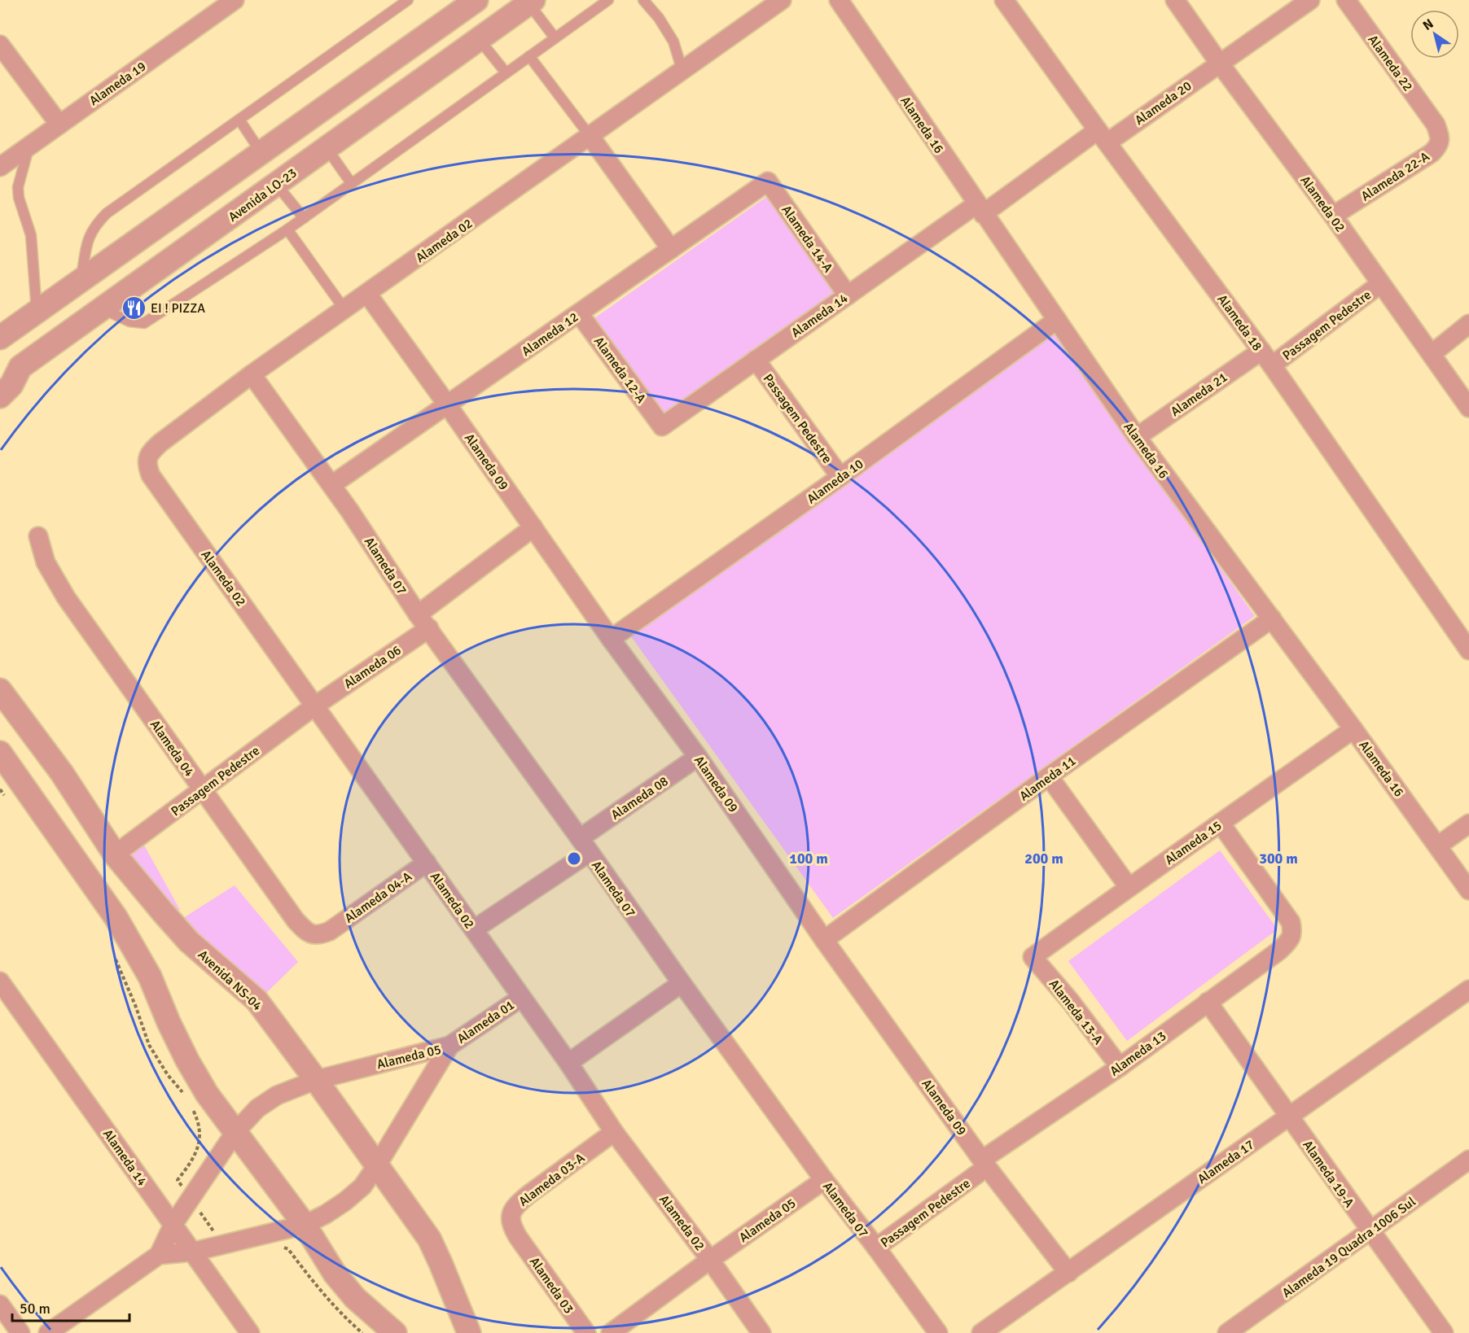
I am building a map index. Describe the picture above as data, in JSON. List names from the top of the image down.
{
  "streets": {
    "street": [
      "Alameda 22",
      "Alameda 19",
      "Alameda 20",
      "Alameda 16",
      "Alameda 22-A",
      "Avenida LO-23",
      "Alameda 02",
      "Alameda 14-A",
      "Alameda 14",
      "Alameda 18",
      "Passagem Pedestre",
      "Alameda 12",
      "Alameda 12-A",
      "Alameda 21",
      "Alameda 09",
      "Alameda 10",
      "Alameda 07",
      "Alameda 06",
      "Alameda 04",
      "Alameda 11",
      "Alameda 08",
      "Alameda 15",
      "Alameda 04-A",
      "Avenida NS-04",
      "Alameda 13-A",
      "Alameda 01",
      "Alameda 13",
      "Alameda 05",
      "Alameda 17",
      "Alameda 19-A",
      "Alameda 03-A",
      "Alameda 19 Quadra 1006 Sul",
      "Alameda 03"
    ]
  },
  "crossings": [
    ["Alameda 22", "Alameda 22-A"],
    ["Alameda 20", "Alameda 02"],
    ["Alameda 20", "Alameda 18"],
    ["Alameda 16", "Alameda 14"],
    ["Alameda 16", "Alameda 21"],
    ["Alameda 16", "Alameda 10"],
    ["Alameda 16", "Alameda 11"],
    ["Alameda 16", "Alameda 15"],
    ["Alameda 22-A", "Alameda 02"],
    ["Alameda 02", "Passagem Pedestre"],
    ["Alameda 02", "Alameda 09"],
    ["Alameda 02", "Alameda 06"],
    ["Alameda 02", "Alameda 04-A"],
    ["Alameda 02", "Alameda 01"],
    ["Alameda 02", "Alameda 05"],
    ["Alameda 02", "Alameda 03-A"],
    ["Alameda 14-A", "Alameda 14"],
    ["Alameda 14-A", "Alameda 12"],
    ["Alameda 14", "Passagem Pedestre"],
    ["Alameda 14", "Alameda 12-A"],
    ["Alameda 14", "Alameda 05"],
    ["Alameda 18", "Passagem Pedestre"],
    ["Alameda 18", "Alameda 21"],
    ["Passagem Pedestre", "Alameda 21"],
    ["Passagem Pedestre", "Alameda 09"],
    ["Passagem Pedestre", "Alameda 10"],
    ["Passagem Pedestre", "Alameda 07"],
    ["Passagem Pedestre", "Alameda 06"],
    ["Passagem Pedestre", "Alameda 04"],
    ["Passagem Pedestre", "Avenida NS-04"],
    ["Passagem Pedestre", "Alameda 13"],
    ["Alameda 12", "Alameda 12-A"],
    ["Alameda 12", "Alameda 09"],
    ["Alameda 12", "Alameda 07"],
    ["Alameda 09", "Alameda 10"],
    ["Alameda 09", "Alameda 11"],
    ["Alameda 09", "Alameda 08"],
    ["Alameda 09", "Alameda 13"],
    ["Alameda 09", "Alameda 17"],
    ["Alameda 07", "Alameda 06"],
    ["Alameda 07", "Alameda 08"],
    ["Alameda 07", "Alameda 05"],
    ["Alameda 04", "Alameda 04-A"],
    ["Alameda 15", "Alameda 13-A"],
    ["Alameda 15", "Alameda 13"],
    ["Avenida NS-04", "Alameda 05"],
    ["Alameda 13-A", "Alameda 13"],
    ["Alameda 01", "Alameda 05"],
    ["Alameda 17", "Alameda 19-A"],
    ["Alameda 19-A", "Alameda 19 Quadra 1006 Sul"],
    ["Alameda 03-A", "Alameda 03"]
  ],
  "places": {
    "restaurant": ["EI ! PIZZA"]
  },
  "scale_bar": "50 m",
  "north": "top left",
  "rings": ["100 m", "200 m", "300 m"]
}
